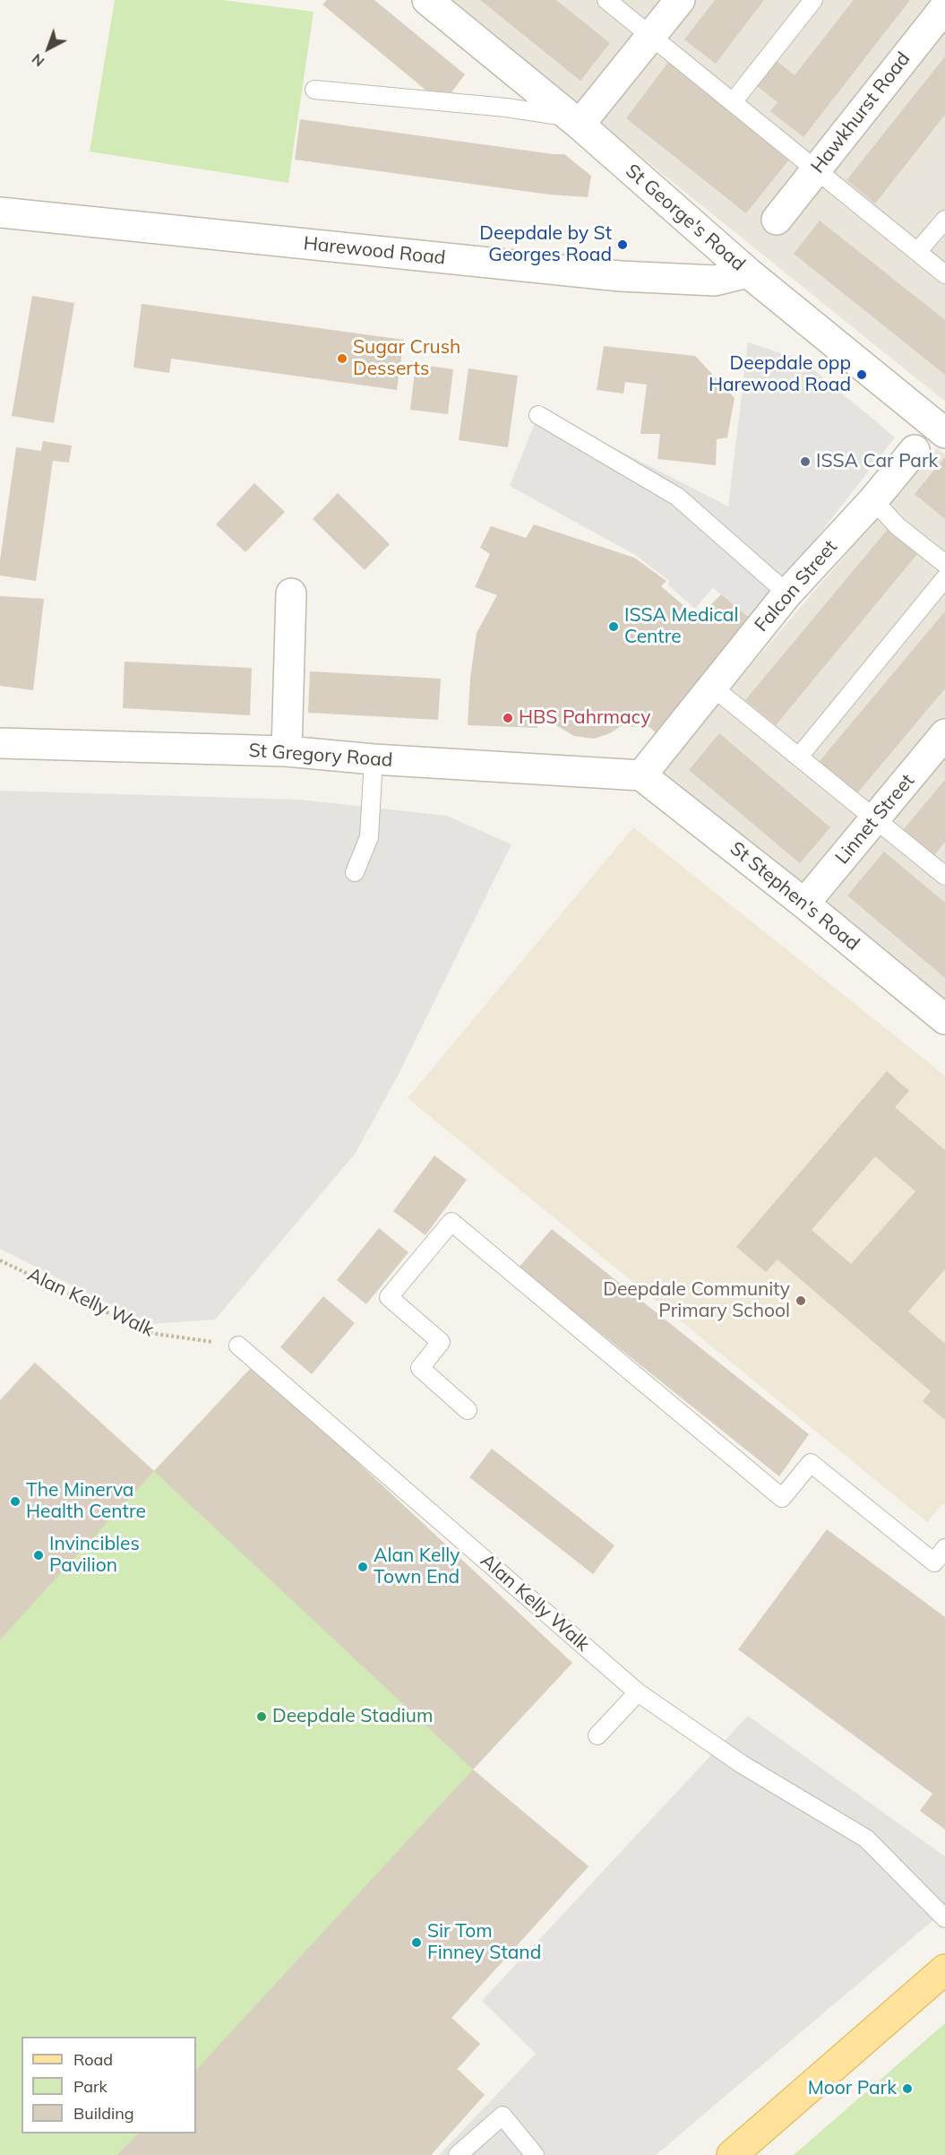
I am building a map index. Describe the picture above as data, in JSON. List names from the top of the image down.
{
  "streets": {
    "street": [
      "Hawkhurst Road",
      "St George's Road",
      "Harewood Road",
      "Falcon Street",
      "St Gregory Road",
      "Linnet Street",
      "St Stephen's Road"
    ],
    "lane": ["Alan Kelly Walk"]
  },
  "crossings": [
    ["St George's Road", "Harewood Road"],
    ["Falcon Street", "St Gregory Road"],
    ["Falcon Street", "St Stephen's Road"],
    ["St Gregory Road", "St Stephen's Road"],
    ["Linnet Street", "St Stephen's Road"]
  ],
  "places": [
    "Deepdale by St Georges Road",
    "Sugar Crush Desserts",
    "Deepdale opp Harewood Road",
    "ISSA Car Park",
    "ISSA Medical Centre",
    "HBS Pahrmacy",
    "Deepdale Community Primary School",
    "The Minerva Health Centre",
    "Invincibles Pavilion",
    "Alan Kelly Town End",
    "Deepdale Stadium",
    "Sir Tom Finney Stand",
    "Moor Park"
  ],
  "legend": ["Road", "Park", "Building"],
  "north": "bottom left"
}
